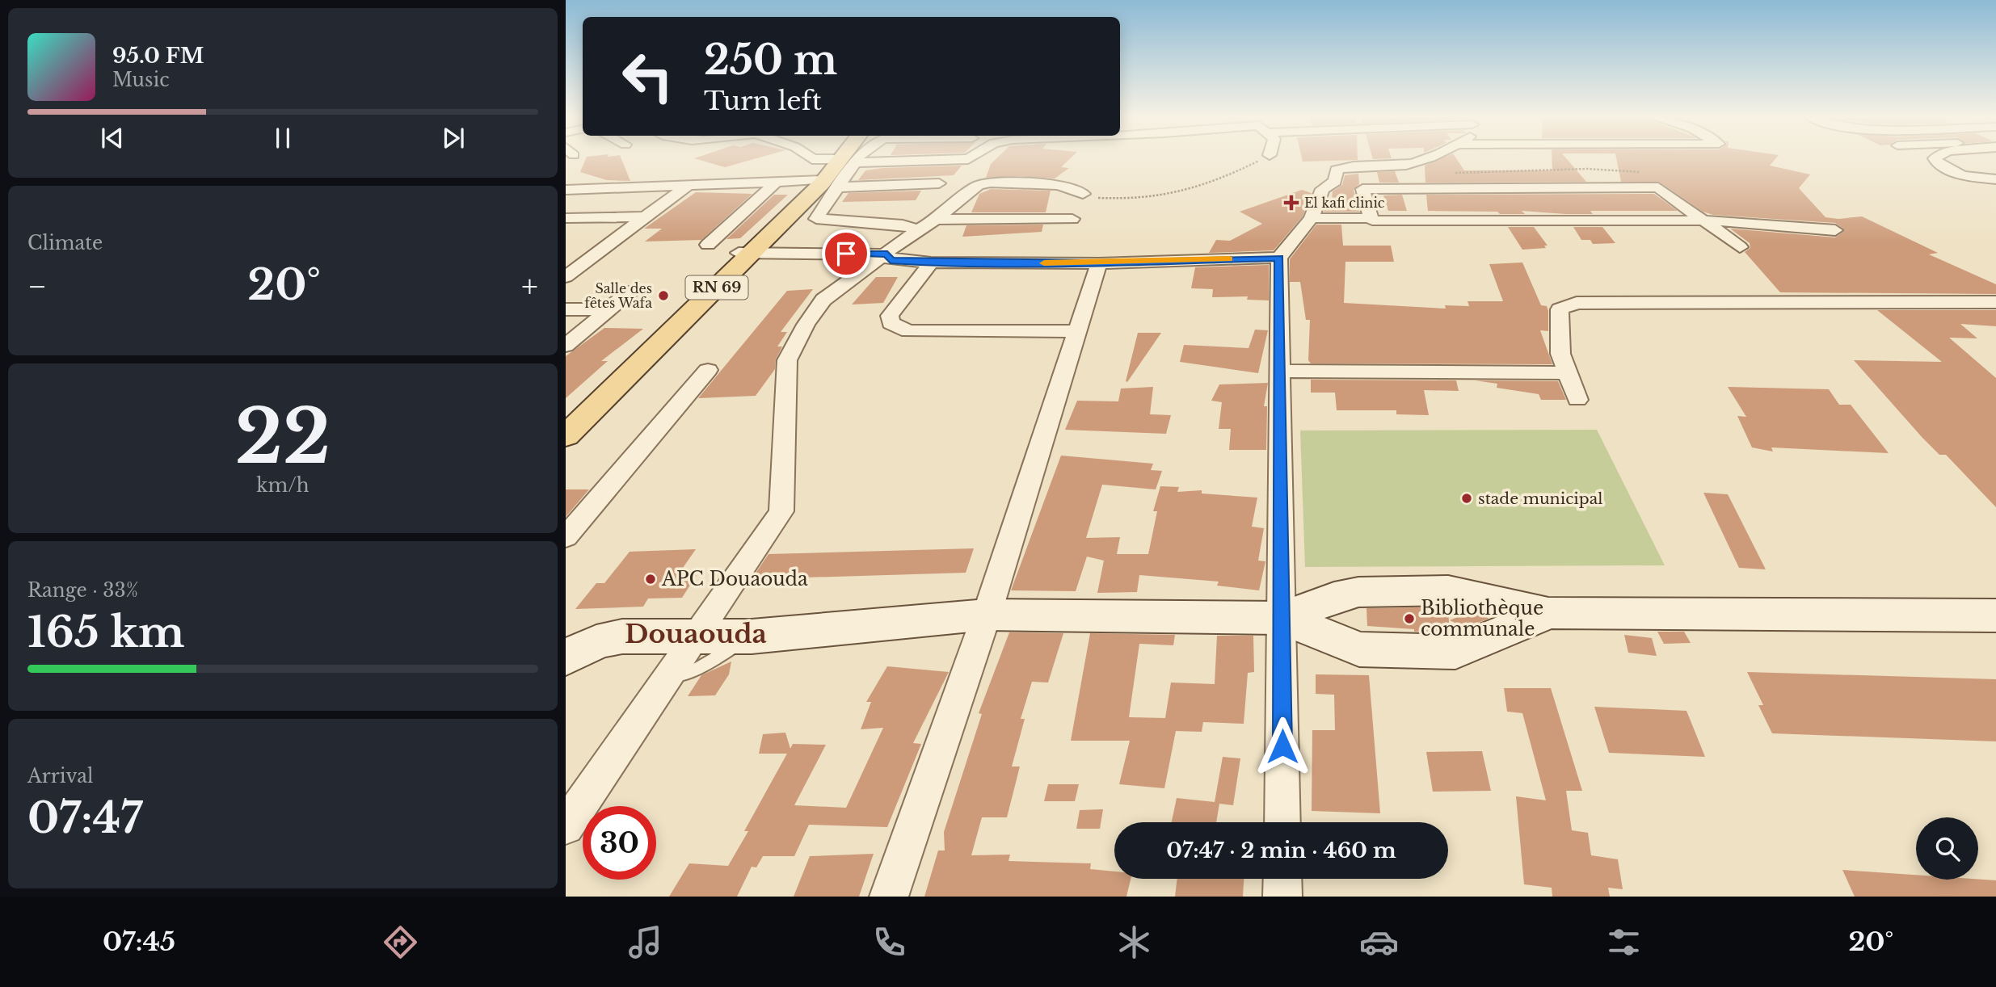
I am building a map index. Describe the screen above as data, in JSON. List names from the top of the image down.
{
  "streets": {
    "main road": ["RN 69"]
  },
  "districts": ["Douaouda"],
  "places": {
    "health": ["El kafi clinic"],
    "other": [
      "Salle des fêtes Wafa",
      "stade municipal",
      "APC Douaouda",
      "Bibliothèque communale"
    ]
  },
  "page": {
    "turn": ["250 m", "Turn left"],
    "song": ["95.0 FM", "Music"],
    "tile": [
      "Climate",
      ["22", "km/h"],
      ["Range · 33%", "165 km"],
      ["Arrival", "07:47"]
    ],
    "heat": ["−", "20°", "+"],
    "limit": "30",
    "trip": "07:47 · 2 min · 460 m",
    "tabs": ["07:45", "20°"]
  }
}
